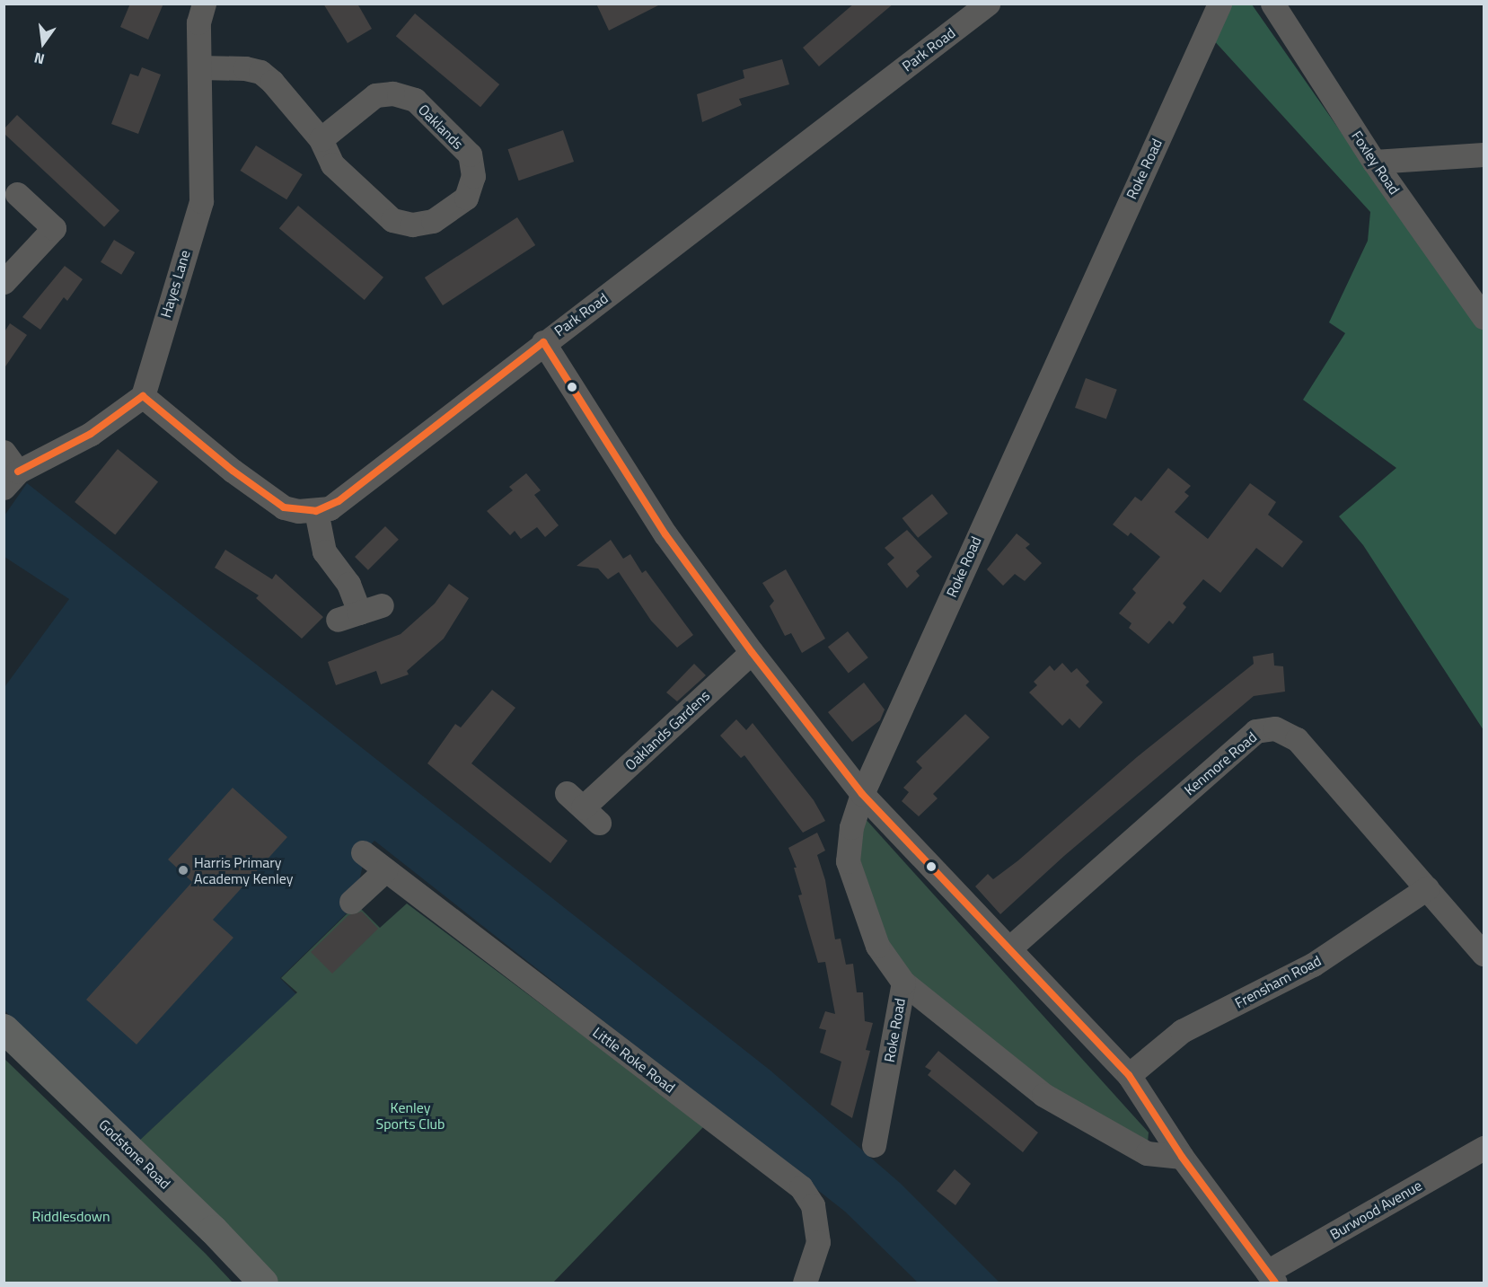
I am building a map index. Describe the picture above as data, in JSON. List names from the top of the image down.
{
  "streets": {
    "highway": ["Godstone Road"],
    "street": [
      "Park Road",
      "Oaklands",
      "Foxley Road",
      "Roke Road",
      "Hayes Lane",
      "Oaklands Gardens",
      "Kenmore Road",
      "Frensham Road",
      "Little Roke Road",
      "Burwood Avenue"
    ]
  },
  "crossings": [
    ["Oaklands", "Hayes Lane"],
    ["Kenmore Road", "Frensham Road"]
  ],
  "parks": ["Kenley Sports Club", "Riddlesdown"],
  "places": ["Harris Primary Academy Kenley"],
  "north": "bottom"
}
